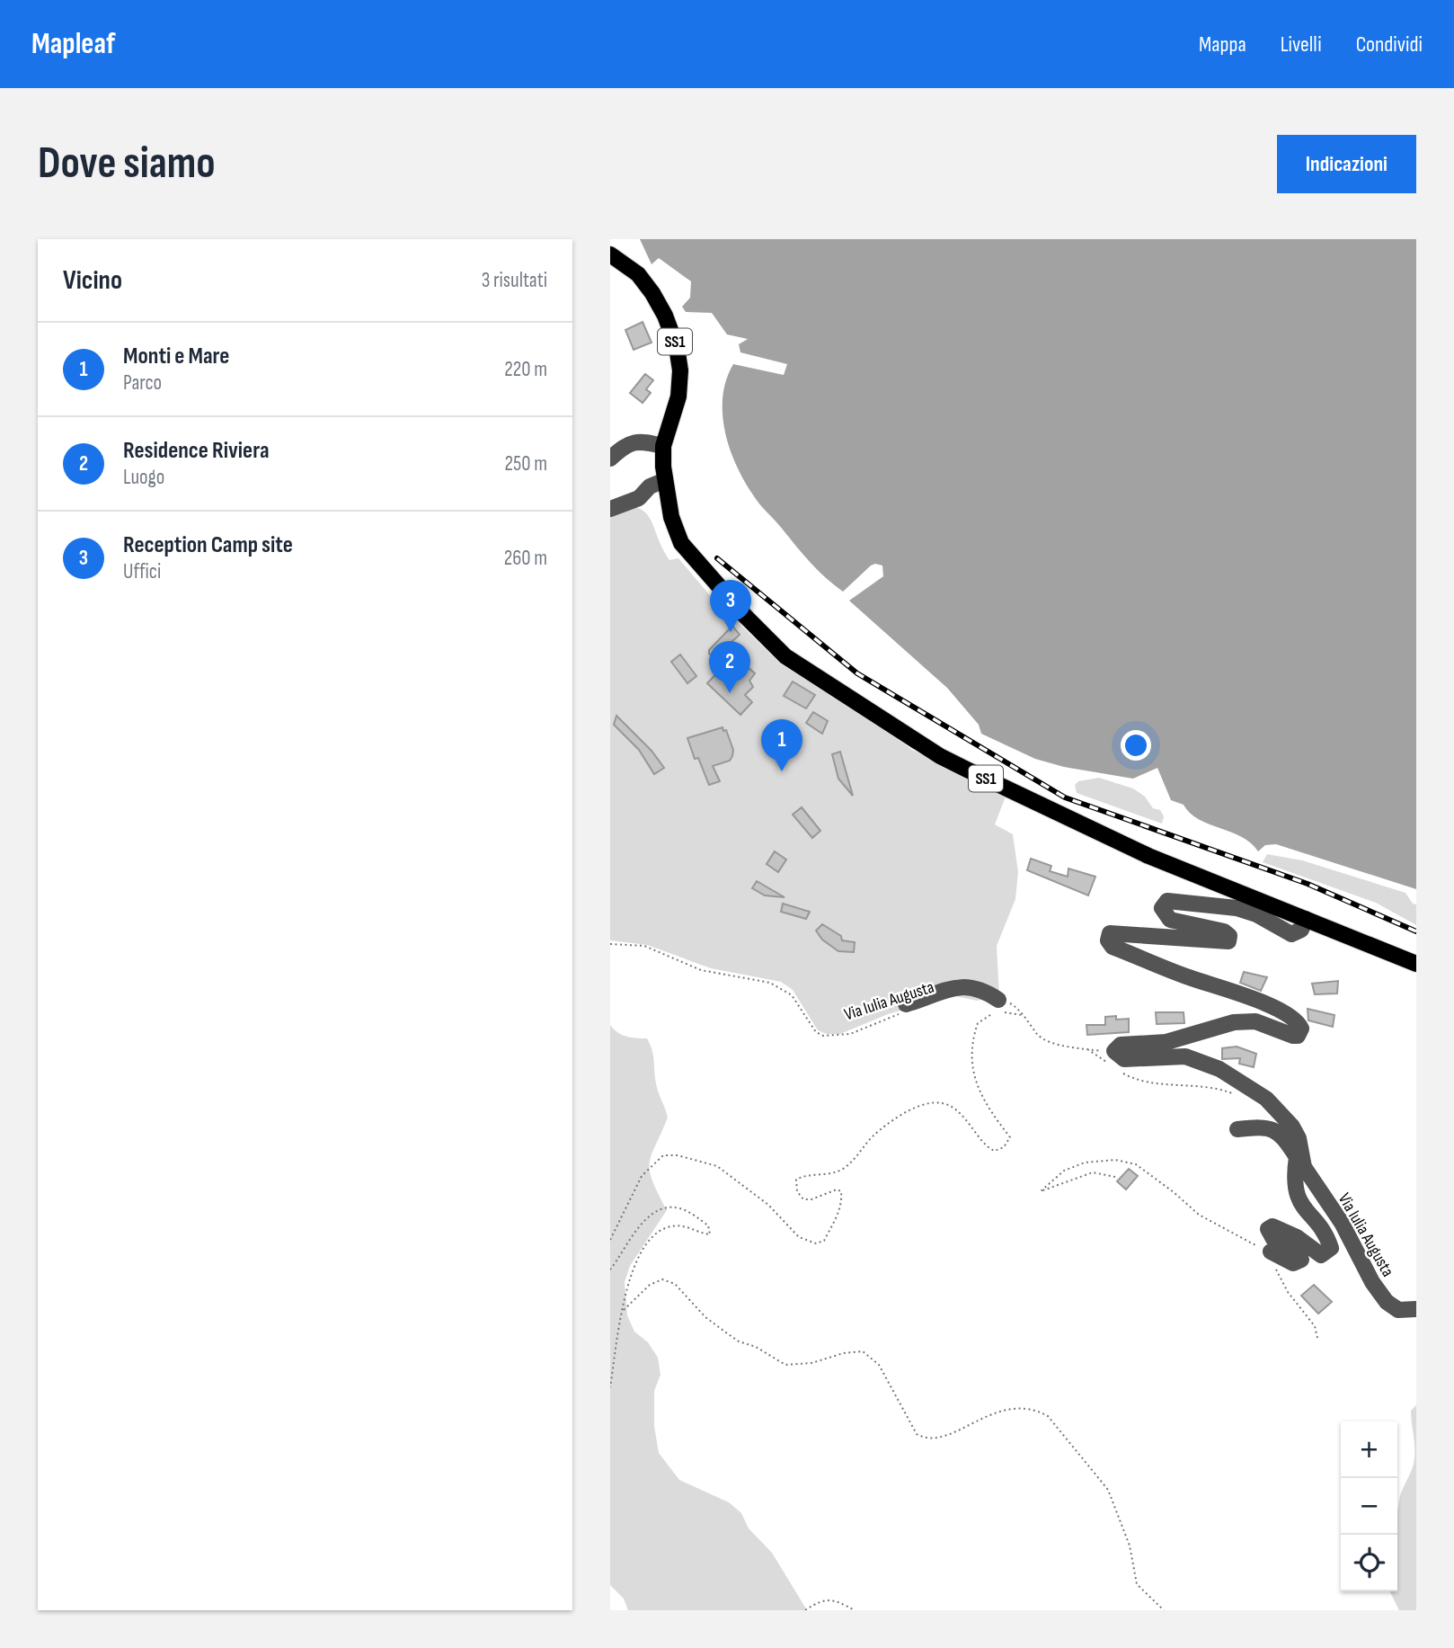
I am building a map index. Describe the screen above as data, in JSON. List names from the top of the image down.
{
  "streets": {
    "main road": ["SS1"],
    "street": ["Via Iulia Augusta"]
  },
  "page": {
    "header": "Mapleaf",
    "nav": ["Mappa", "Livelli", "Condividi"],
    "buttons": "Indicazioni",
    "title": "Dove siamo",
    "heading": ["Vicino", "3 risultati"],
    "list": [
      {
        "mark": "1",
        "name": "Monti e Mare",
        "note": "Parco",
        "value": "220 m"
      },
      {
        "mark": "2",
        "name": "Residence Riviera",
        "note": "Luogo",
        "value": "250 m"
      },
      {
        "mark": "3",
        "name": "Reception Camp site",
        "note": "Uffici",
        "value": "260 m"
      }
    ],
    "pins": ["3", "2", "1"],
    "map_buttons": ["+", "−"]
  }
}
